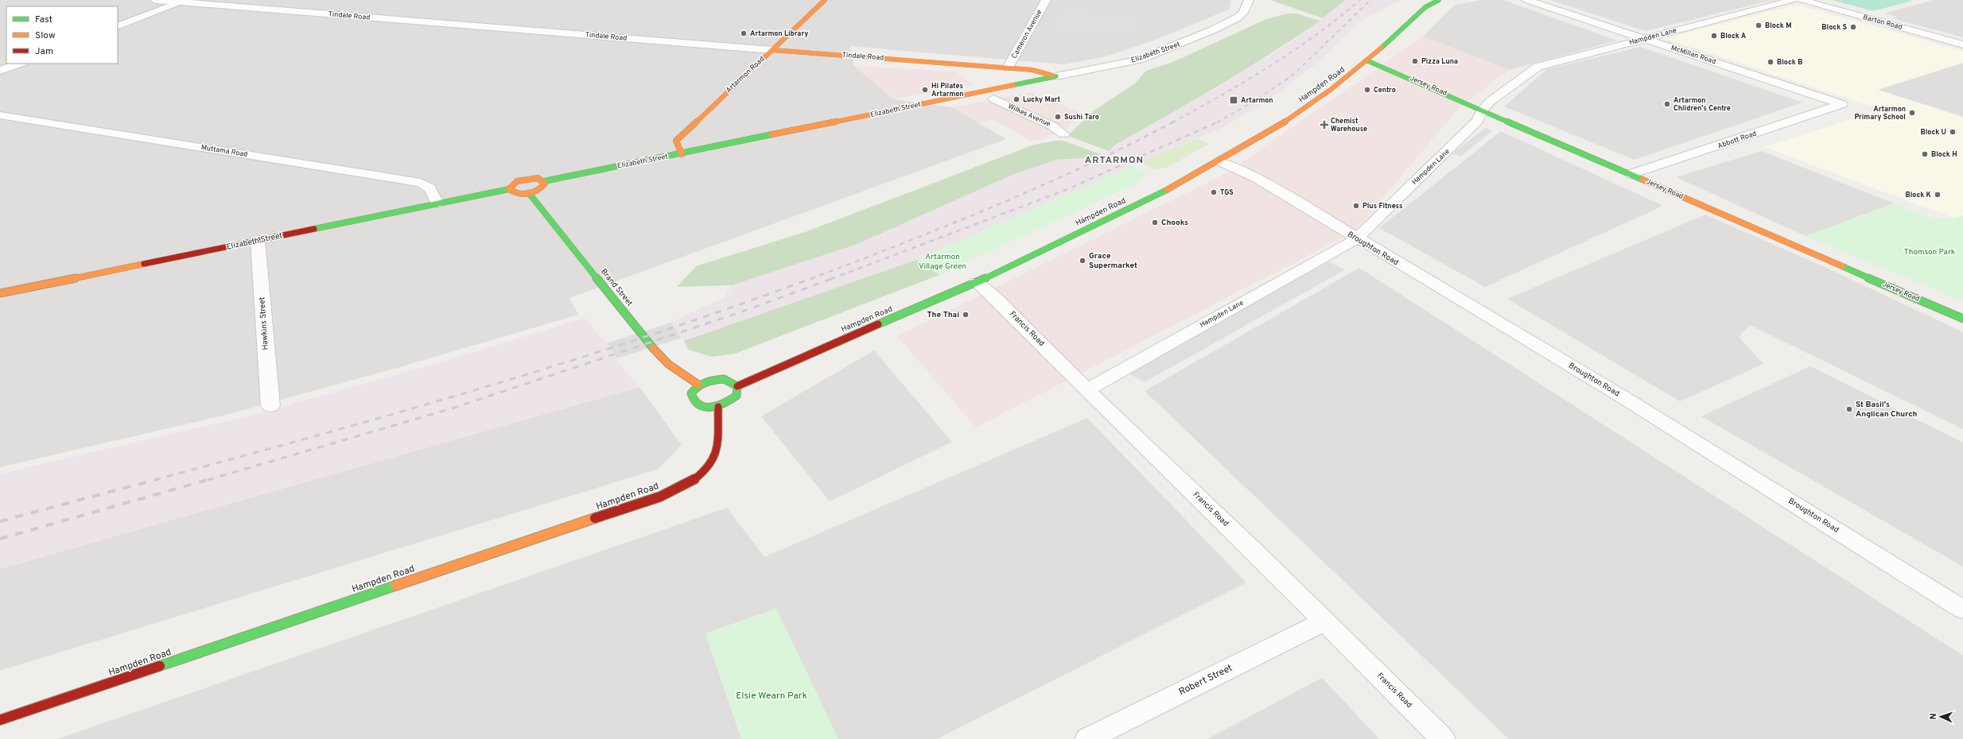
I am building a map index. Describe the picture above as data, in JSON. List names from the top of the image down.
{
  "streets": {
    "street": [
      "Tindale Road",
      "Barton Road",
      "Cameron Avenue",
      "Hampden Lane",
      "Elizabeth Street",
      "McMillan Road",
      "Artarmon Road",
      "Hampden Road",
      "Jersey Road",
      "Wilkes Avenue",
      "Abbott Road",
      "Muttama Road",
      "Broughton Road",
      "Brand Street",
      "Hawkins Street",
      "Francis Road",
      "Robert Street"
    ]
  },
  "crossings": [
    ["Tindale Road", "Cameron Avenue"],
    ["Tindale Road", "Elizabeth Street"],
    ["Tindale Road", "Artarmon Road"],
    ["Hampden Lane", "McMillan Road"],
    ["Hampden Lane", "Jersey Road"],
    ["Hampden Lane", "Broughton Road"],
    ["Hampden Lane", "Francis Road"],
    ["Elizabeth Street", "Artarmon Road"],
    ["Elizabeth Street", "Muttama Road"],
    ["Elizabeth Street", "Hawkins Street"],
    ["McMillan Road", "Abbott Road"],
    ["Hampden Road", "Jersey Road"],
    ["Hampden Road", "Broughton Road"],
    ["Hampden Road", "Brand Street"],
    ["Hampden Road", "Francis Road"],
    ["Jersey Road", "Abbott Road"],
    ["Francis Road", "Robert Street"]
  ],
  "districts": ["ARTARMON"],
  "parks": ["Thomson Park", "Artarmon Village Green", "Elsie Wearn Park"],
  "places": {
    "other": [
      "Block M",
      "Block S",
      "Artarmon Library",
      "Block A",
      "Pizza Luna",
      "Block B",
      "Hi Pilates Artarmon",
      "Centro",
      "Lucky Mart",
      "Artarmon Children's Centre",
      "Artarmon Primary School",
      "Sushi Taro",
      "Block U",
      "Block H",
      "TGS",
      "Block K",
      "Plus Fitness",
      "Chooks",
      "Grace Supermarket",
      "The Thai",
      "St Basil's Anglican Church"
    ],
    "transit": ["Artarmon"],
    "health": ["Chemist Warehouse"]
  },
  "legend": ["Fast", "Slow", "Jam"],
  "north": "left"
}
